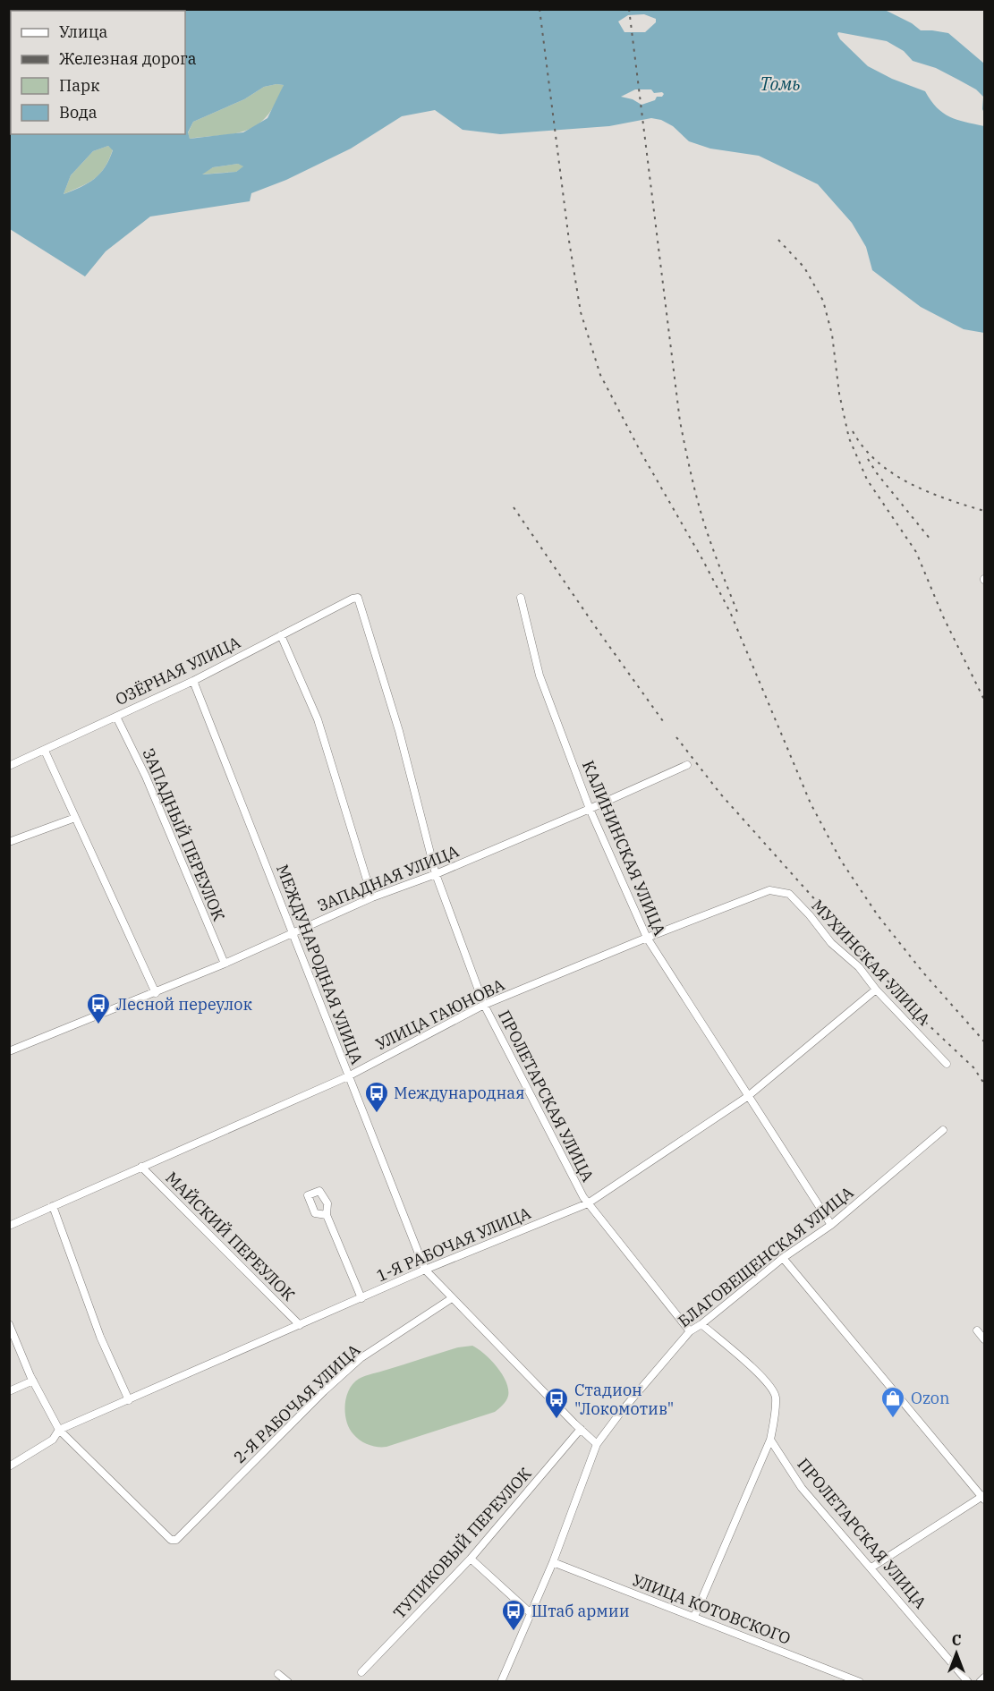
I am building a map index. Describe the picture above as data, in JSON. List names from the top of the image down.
{
  "streets": {
    "street": [
      "ОЗЁРНАЯ УЛИЦА",
      "ЗАПАДНЫЙ ПЕРЕУЛОК",
      "КАЛИНИНСКАЯ УЛИЦА",
      "ЗАПАДНАЯ УЛИЦА",
      "МУХИНСКАЯ УЛИЦА",
      "МЕЖДУНАРОДНАЯ УЛИЦА",
      "УЛИЦА ГАЮНОВА",
      "ПРОЛЕТАРСКАЯ УЛИЦА",
      "МАЙСКИЙ ПЕРЕУЛОК",
      "1-Я РАБОЧАЯ УЛИЦА",
      "БЛАГОВЕЩЕНСКАЯ УЛИЦА",
      "2-Я РАБОЧАЯ УЛИЦА",
      "ТУПИКОВЫЙ ПЕРЕУЛОК",
      "УЛИЦА КОТОВСКОГО"
    ]
  },
  "crossings": [
    ["ОЗЁРНАЯ УЛИЦА", "ЗАПАДНЫЙ ПЕРЕУЛОК"],
    ["ОЗЁРНАЯ УЛИЦА", "МЕЖДУНАРОДНАЯ УЛИЦА"],
    ["ОЗЁРНАЯ УЛИЦА", "ПРОЛЕТАРСКАЯ УЛИЦА"],
    ["ЗАПАДНЫЙ ПЕРЕУЛОК", "ЗАПАДНАЯ УЛИЦА"],
    ["КАЛИНИНСКАЯ УЛИЦА", "ЗАПАДНАЯ УЛИЦА"],
    ["КАЛИНИНСКАЯ УЛИЦА", "УЛИЦА ГАЮНОВА"],
    ["КАЛИНИНСКАЯ УЛИЦА", "1-Я РАБОЧАЯ УЛИЦА"],
    ["КАЛИНИНСКАЯ УЛИЦА", "БЛАГОВЕЩЕНСКАЯ УЛИЦА"],
    ["ЗАПАДНАЯ УЛИЦА", "МЕЖДУНАРОДНАЯ УЛИЦА"],
    ["ЗАПАДНАЯ УЛИЦА", "ПРОЛЕТАРСКАЯ УЛИЦА"],
    ["МУХИНСКАЯ УЛИЦА", "УЛИЦА ГАЮНОВА"],
    ["МУХИНСКАЯ УЛИЦА", "1-Я РАБОЧАЯ УЛИЦА"],
    ["МЕЖДУНАРОДНАЯ УЛИЦА", "УЛИЦА ГАЮНОВА"],
    ["МЕЖДУНАРОДНАЯ УЛИЦА", "1-Я РАБОЧАЯ УЛИЦА"],
    ["МЕЖДУНАРОДНАЯ УЛИЦА", "БЛАГОВЕЩЕНСКАЯ УЛИЦА"],
    ["МЕЖДУНАРОДНАЯ УЛИЦА", "2-Я РАБОЧАЯ УЛИЦА"],
    ["МЕЖДУНАРОДНАЯ УЛИЦА", "ТУПИКОВЫЙ ПЕРЕУЛОК"],
    ["УЛИЦА ГАЮНОВА", "ПРОЛЕТАРСКАЯ УЛИЦА"],
    ["УЛИЦА ГАЮНОВА", "МАЙСКИЙ ПЕРЕУЛОК"],
    ["ПРОЛЕТАРСКАЯ УЛИЦА", "1-Я РАБОЧАЯ УЛИЦА"],
    ["ПРОЛЕТАРСКАЯ УЛИЦА", "БЛАГОВЕЩЕНСКАЯ УЛИЦА"],
    ["МАЙСКИЙ ПЕРЕУЛОК", "1-Я РАБОЧАЯ УЛИЦА"],
    ["1-Я РАБОЧАЯ УЛИЦА", "2-Я РАБОЧАЯ УЛИЦА"],
    ["БЛАГОВЕЩЕНСКАЯ УЛИЦА", "УЛИЦА КОТОВСКОГО"]
  ],
  "water": ["Томь"],
  "places": {
    "bus stop": [
      "Лесной переулок",
      "Международная",
      "Стадион \"Локомотив\"",
      "Штаб армии"
    ],
    "shop": ["Ozon"]
  },
  "legend": [
    "Улица",
    "Железная дорога",
    "Парк",
    "Вода"
  ],
  "north": "top"
}
